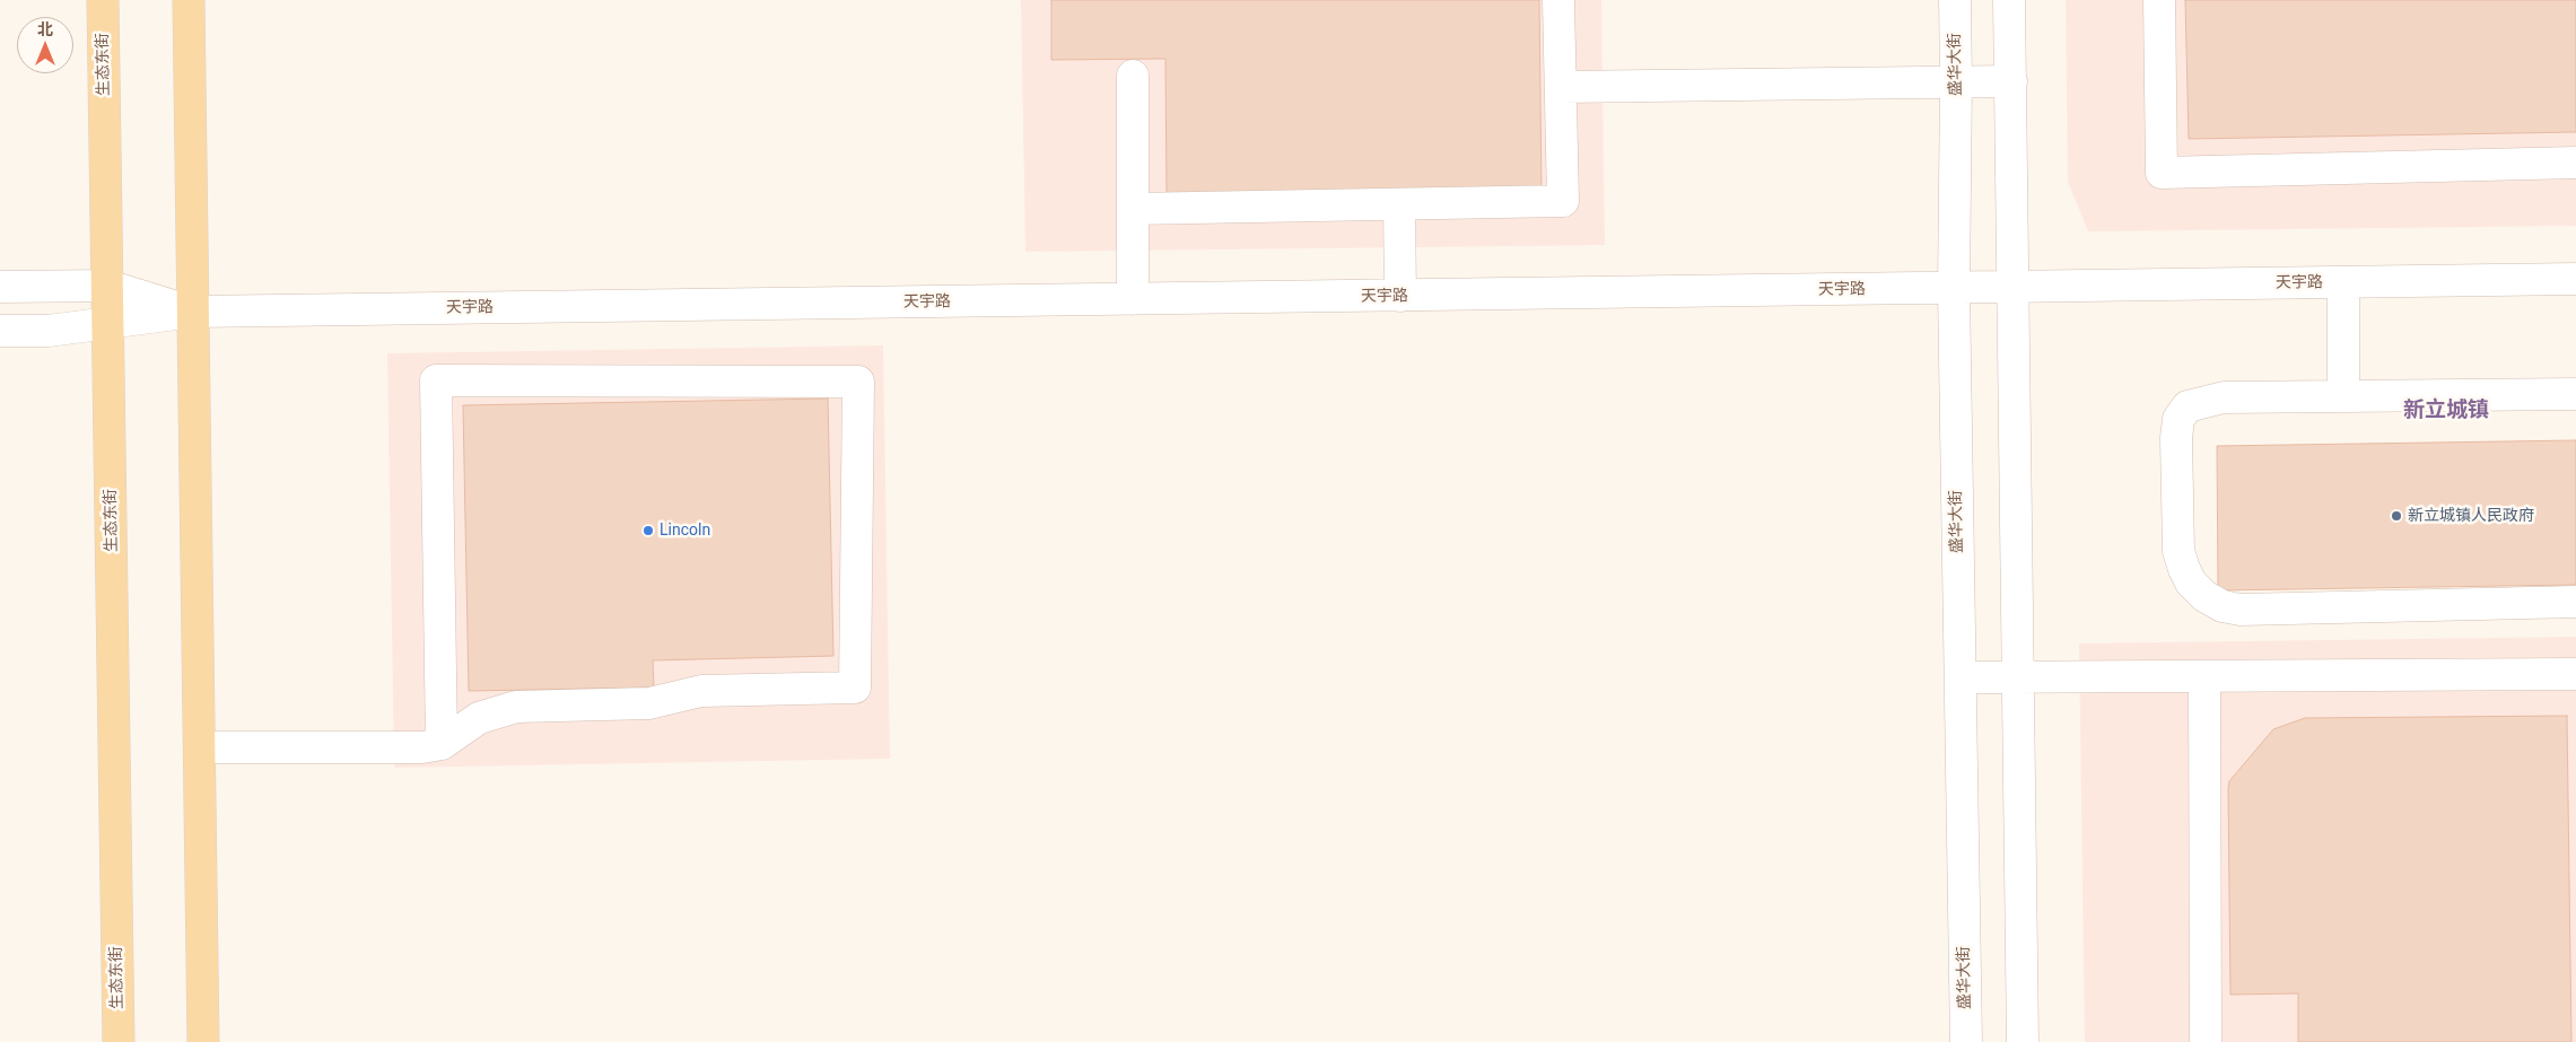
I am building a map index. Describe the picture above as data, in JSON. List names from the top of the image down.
{
  "streets": {
    "main road": ["生态东街"],
    "street": ["盛华大街", "天宇路"]
  },
  "crossings": [
    ["生态东街", "天宇路"],
    ["盛华大街", "天宇路"]
  ],
  "districts": ["新立城镇"],
  "places": ["新立城镇人民政府", "Lincoln"],
  "north": "top"
}
